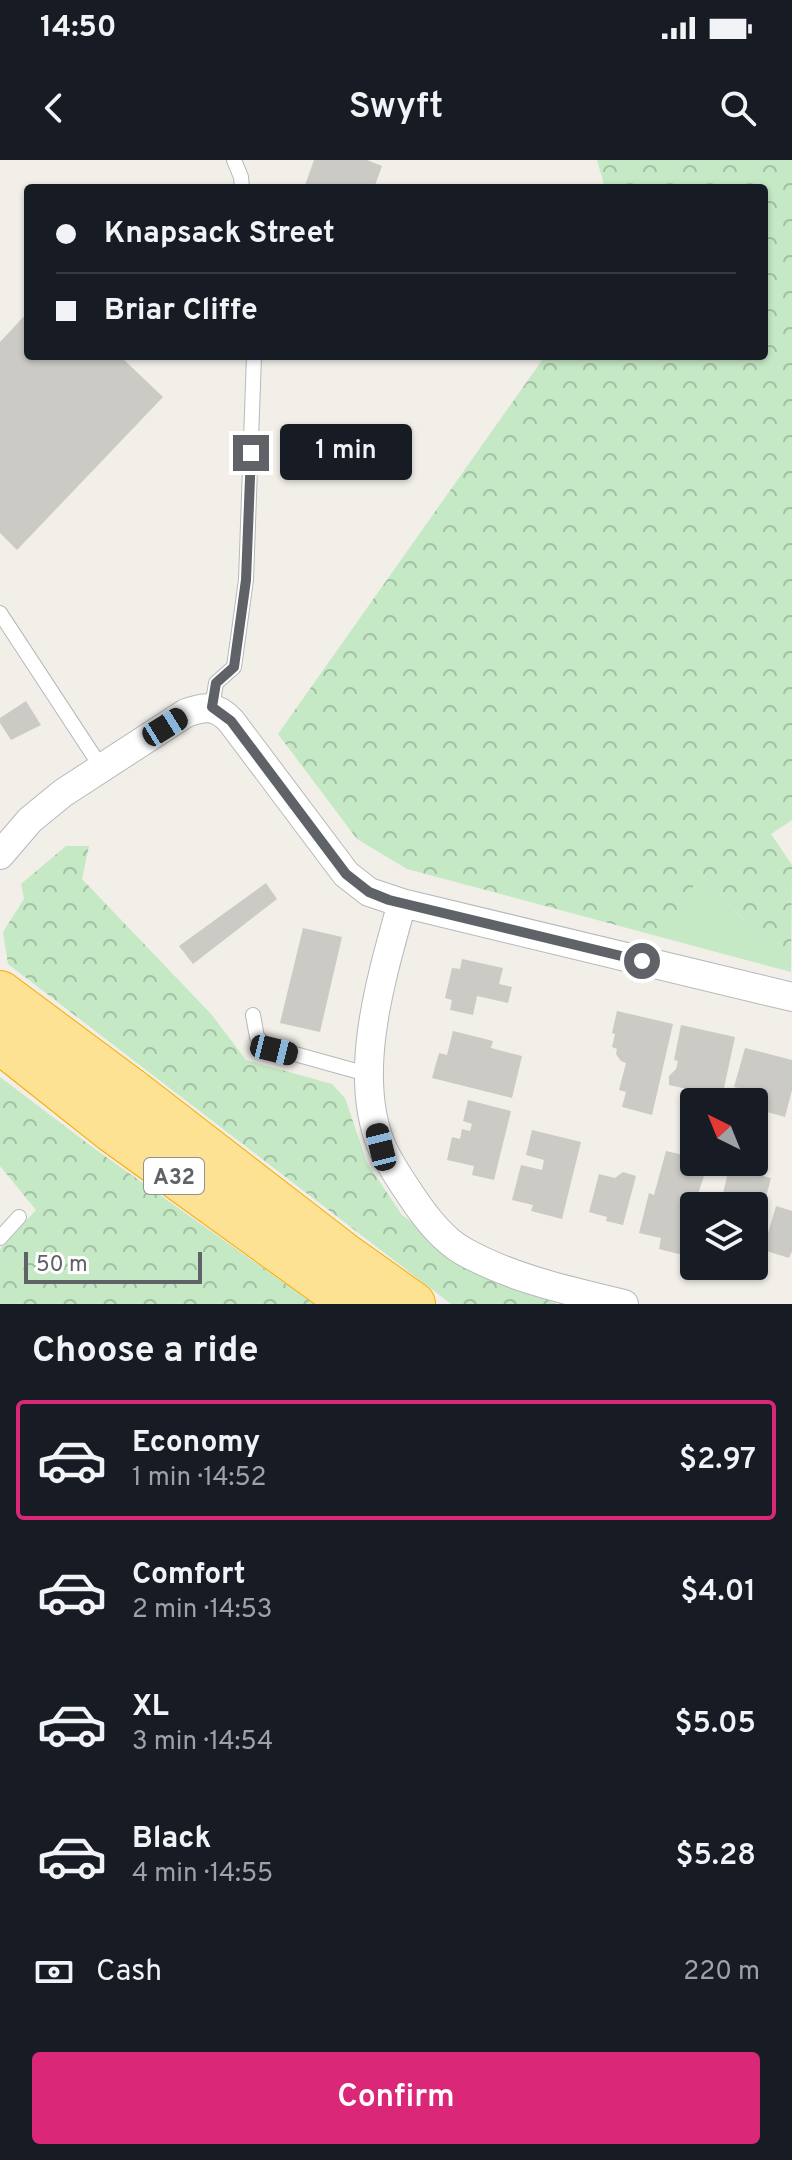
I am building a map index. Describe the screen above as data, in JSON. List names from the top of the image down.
{
  "streets": {
    "highway": ["A32"]
  },
  "scale_bar": "50 m",
  "north": "top left",
  "page": {
    "status": "14:50",
    "header": "Swyft",
    "banner": ["Knapsack Street", "Briar Cliffe"],
    "bubble": "1 min",
    "scale": "50 m",
    "heading": "Choose a ride",
    "list": [
      {
        "name": "Economy",
        "note": "1 min · 14:52",
        "value": "$2.97"
      },
      {
        "name": "Comfort",
        "note": "2 min · 14:53",
        "value": "$4.01"
      },
      {
        "name": "XL",
        "note": "3 min · 14:54",
        "value": "$5.05"
      },
      {
        "name": "Black",
        "note": "4 min · 14:55",
        "value": "$5.28"
      }
    ],
    "pay": ["Cash", "220 m"],
    "buttons": "Confirm"
  }
}
